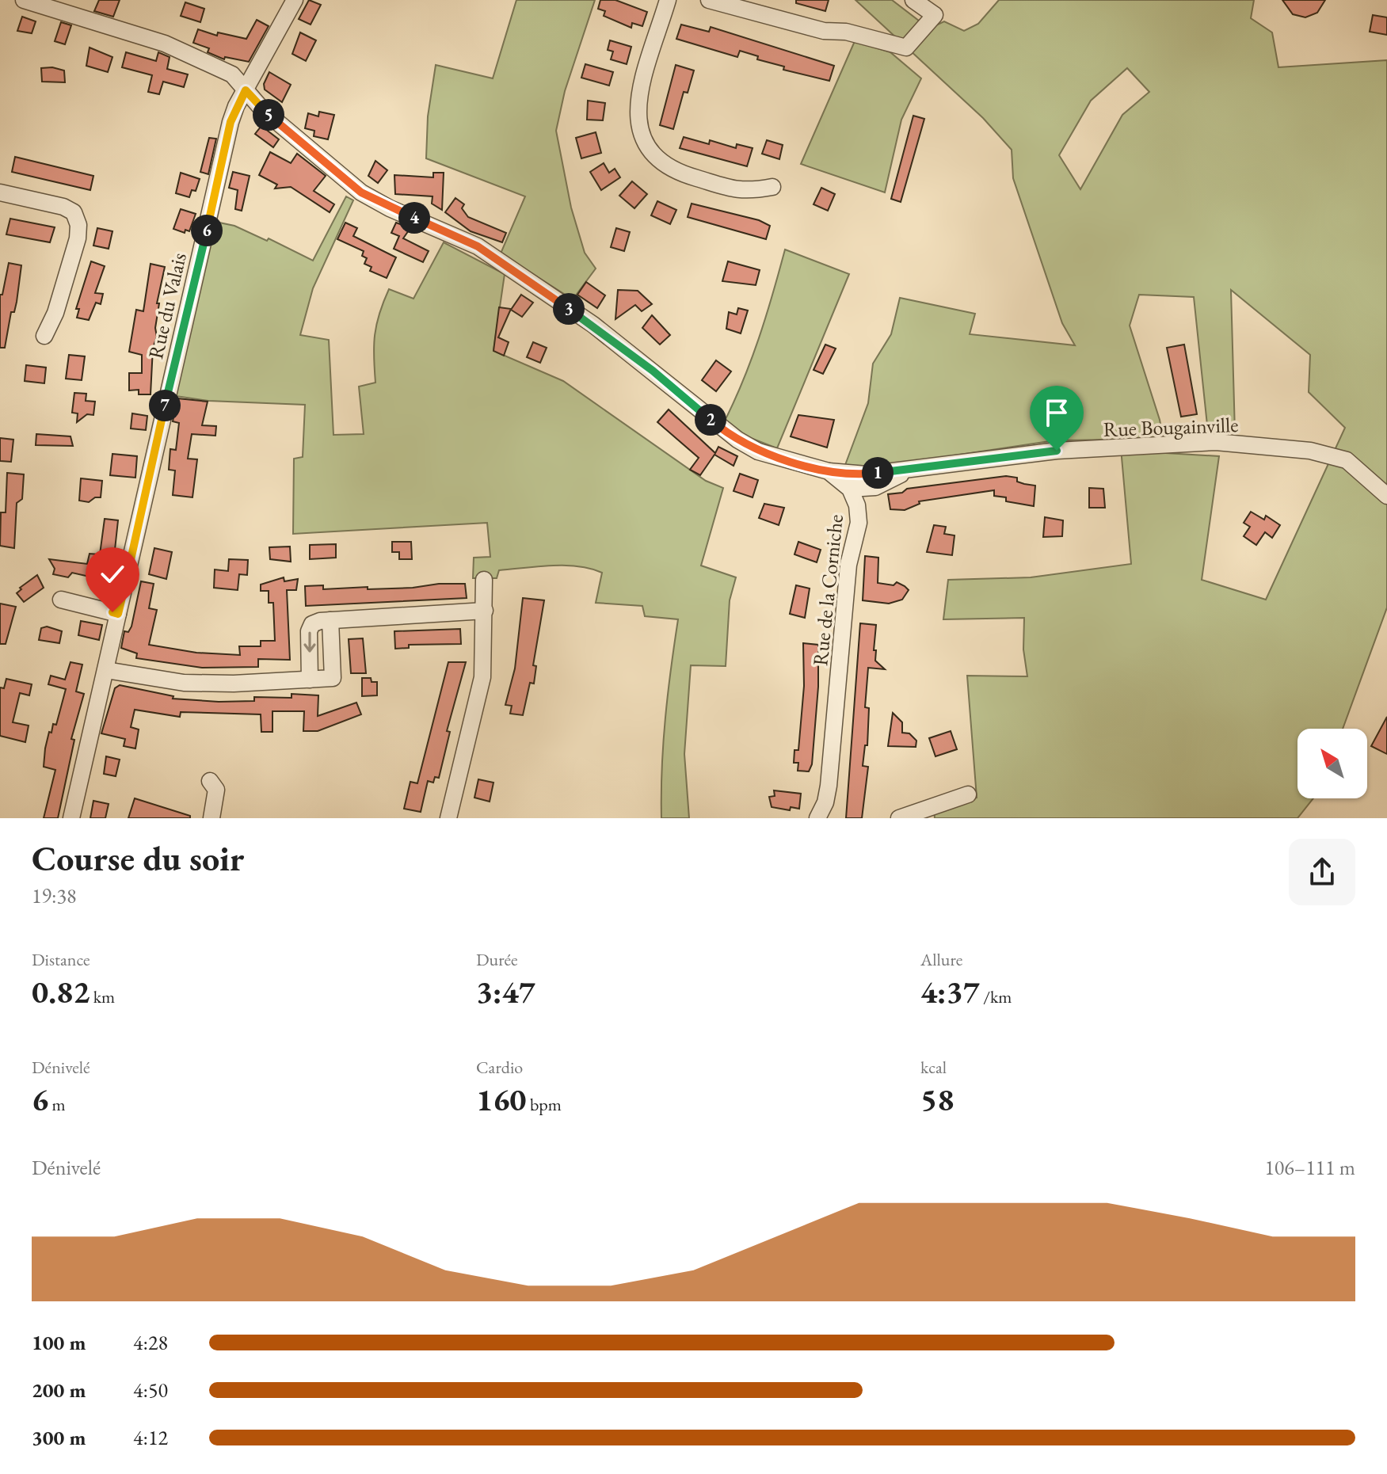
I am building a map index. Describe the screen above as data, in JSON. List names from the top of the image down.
{
  "streets": {
    "street": ["Rue du Valais", "Rue Bougainville", "Rue de la Corniche"]
  },
  "crossings": [
    ["Rue du Valais", "Rue de la Corniche"],
    ["Rue Bougainville", "Rue de la Corniche"]
  ],
  "north": "top left",
  "page": {
    "pins": [
      "5",
      "4",
      "6",
      "3",
      "7",
      "2",
      "1"
    ],
    "heading": ["Course du soir", "19:38"],
    "stats": [
      ["Distance", "0.82 km"],
      ["Durée", "3:47"],
      ["Allure", "4:37 /km"],
      ["Dénivelé", "6 m"],
      ["Cardio", "160 bpm"],
      ["kcal", "58"]
    ],
    "chart": ["Dénivelé", "106–111 m"],
    "list": [
      {
        "name": "100 m",
        "note": "4:28"
      },
      {
        "name": "200 m",
        "note": "4:50"
      },
      {
        "name": "300 m",
        "note": "4:12"
      }
    ]
  }
}
